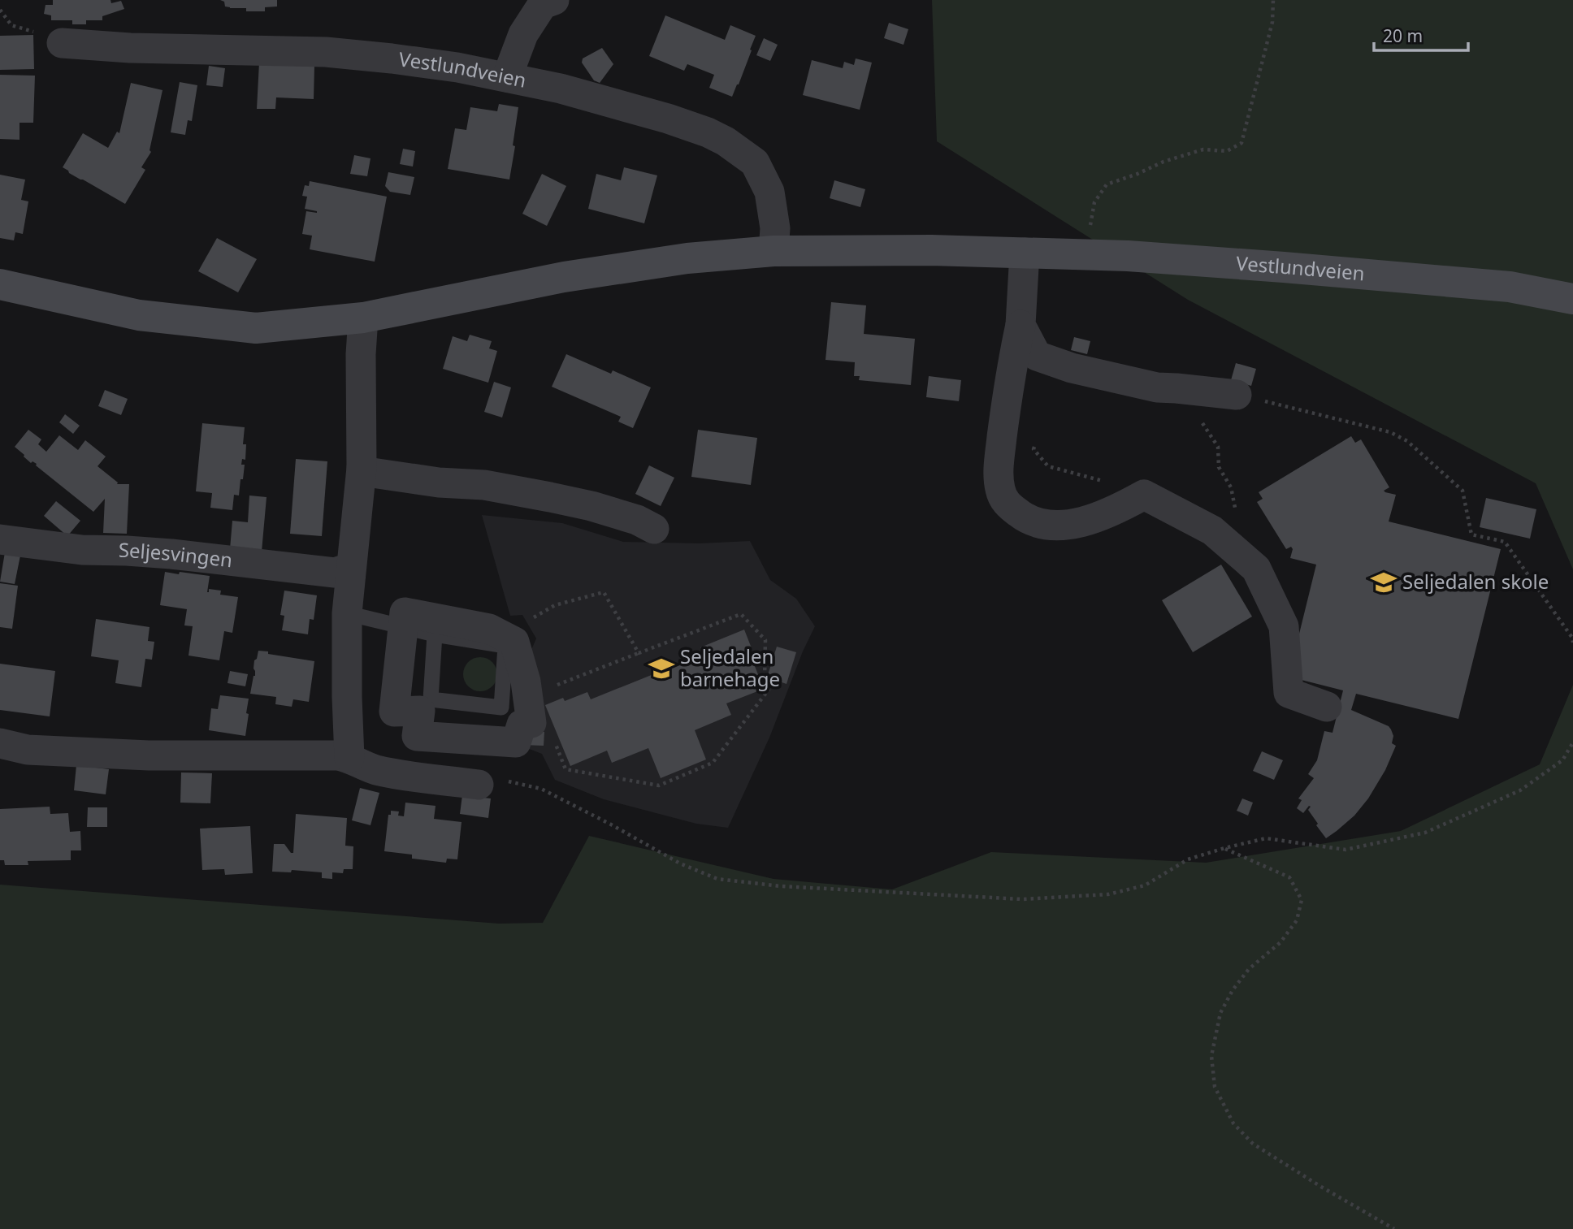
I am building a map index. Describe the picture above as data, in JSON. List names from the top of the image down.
{
  "streets": {
    "main road": ["Vestlundveien"],
    "street": ["Seljesvingen"]
  },
  "places": {
    "school or university": ["Seljedalen skole", "Seljedalen barnehage"]
  },
  "scale_bar": "20 m"
}
